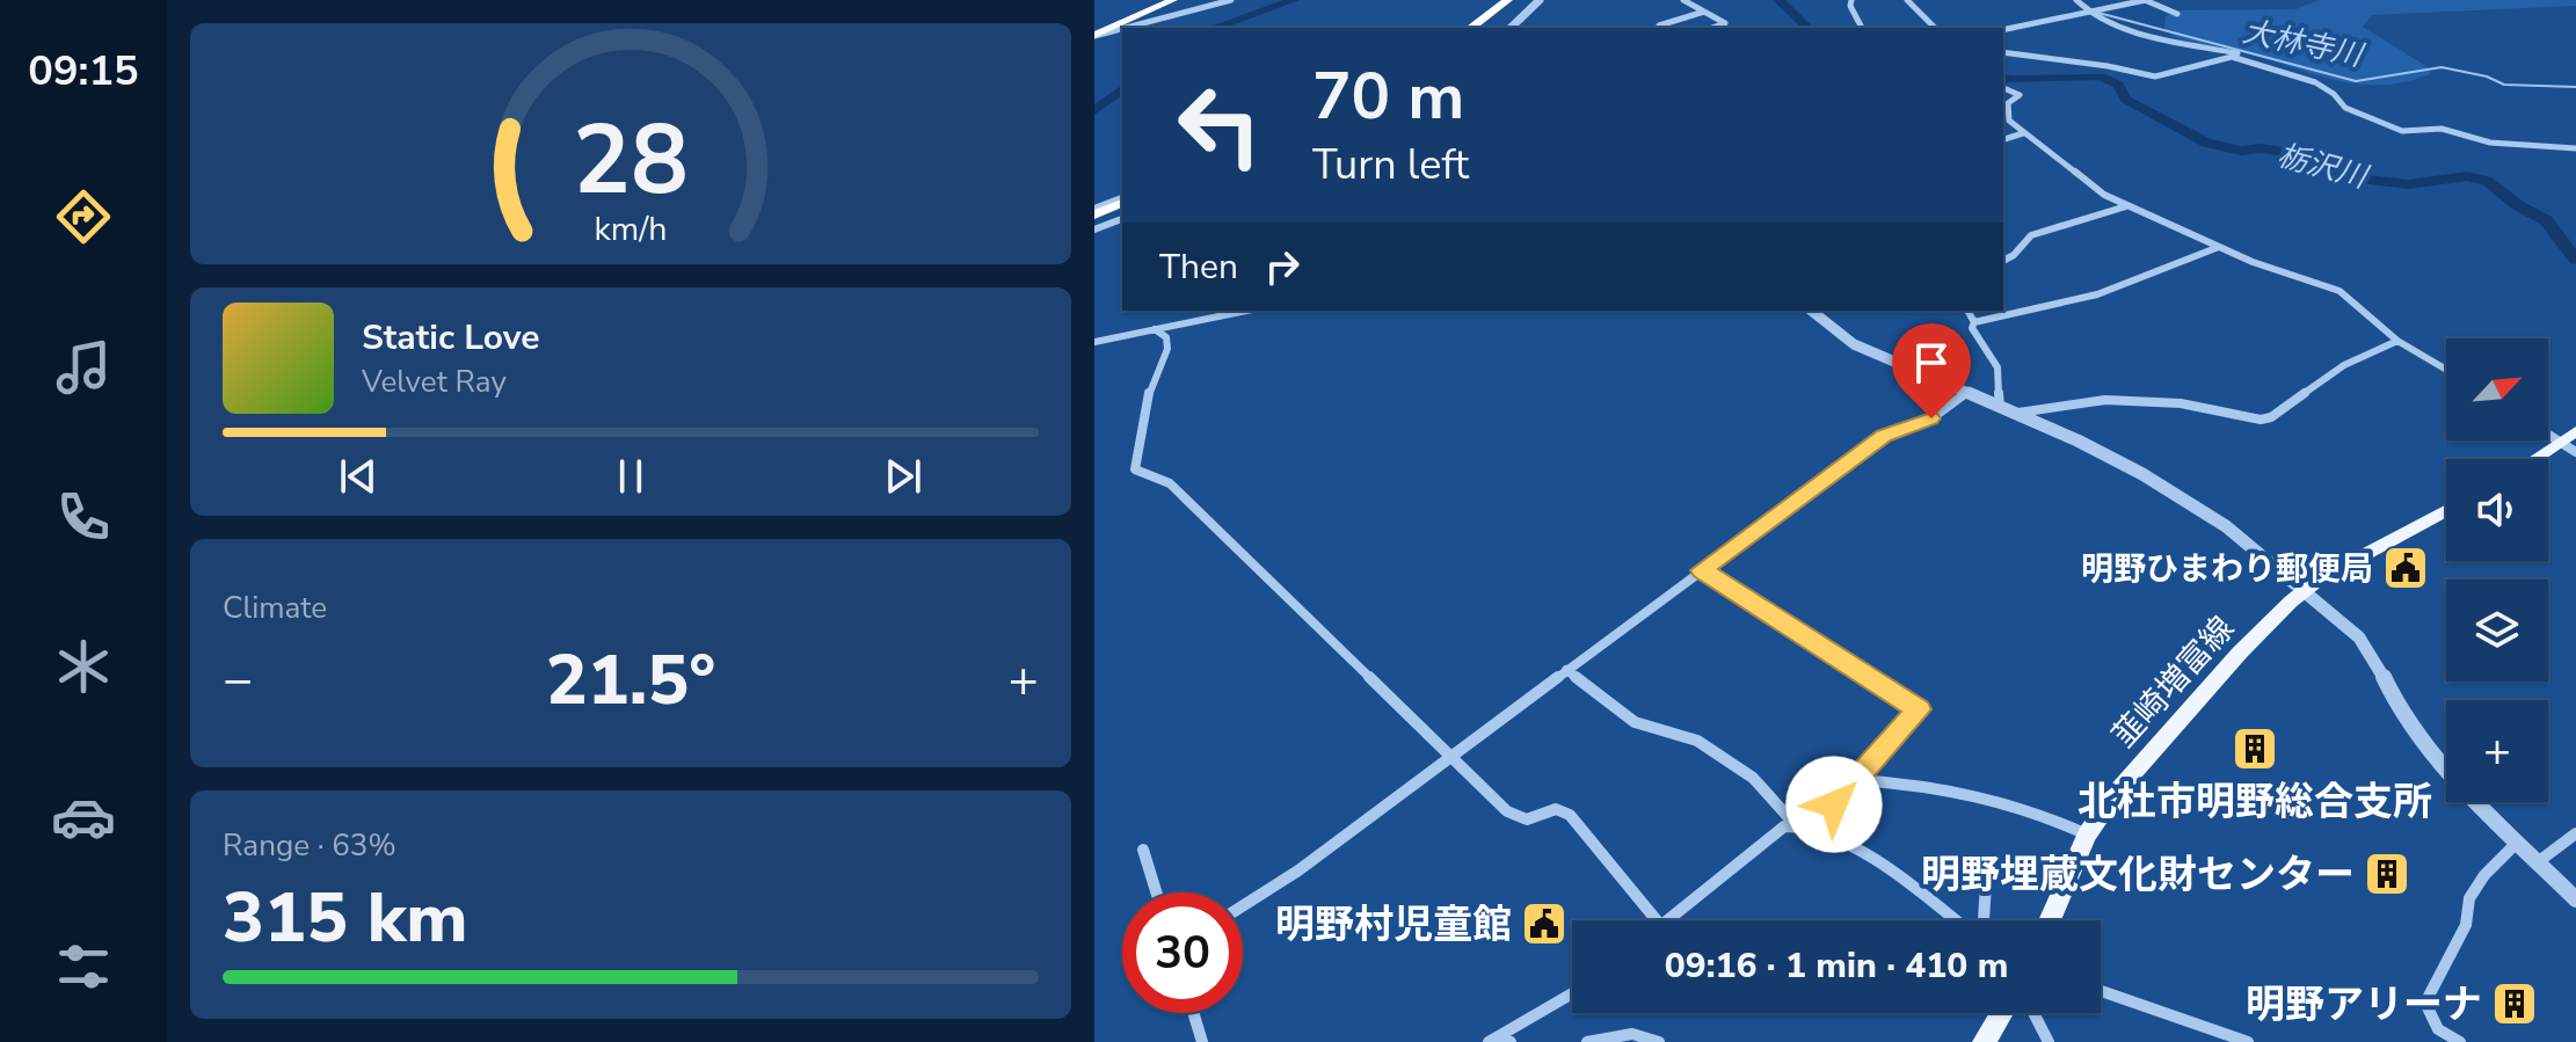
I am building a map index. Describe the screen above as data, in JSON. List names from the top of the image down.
{
  "streets": {
    "main road": ["韮崎増富線"]
  },
  "water": ["大林寺川", "栃沢川"],
  "places": {
    "public building": ["明野ひまわり郵便局", "明野村児童館"],
    "building": ["北杜市明野総合支所", "明野埋蔵文化財センター", "明野アリーナ"]
  },
  "north": "top right",
  "page": {
    "tabs": "09:15",
    "turn": ["70 m", "Turn left"],
    "then": "Then",
    "song": ["Static Love", "Velvet Ray"],
    "map_buttons": "+",
    "tile": [
      "Climate",
      ["Range · 63%", "315 km"]
    ],
    "heat": ["−", "21.5°", "+"],
    "limit": "30",
    "trip": "09:16 · 1 min · 410 m",
    "gauge": ["28", "km/h"]
  }
}
